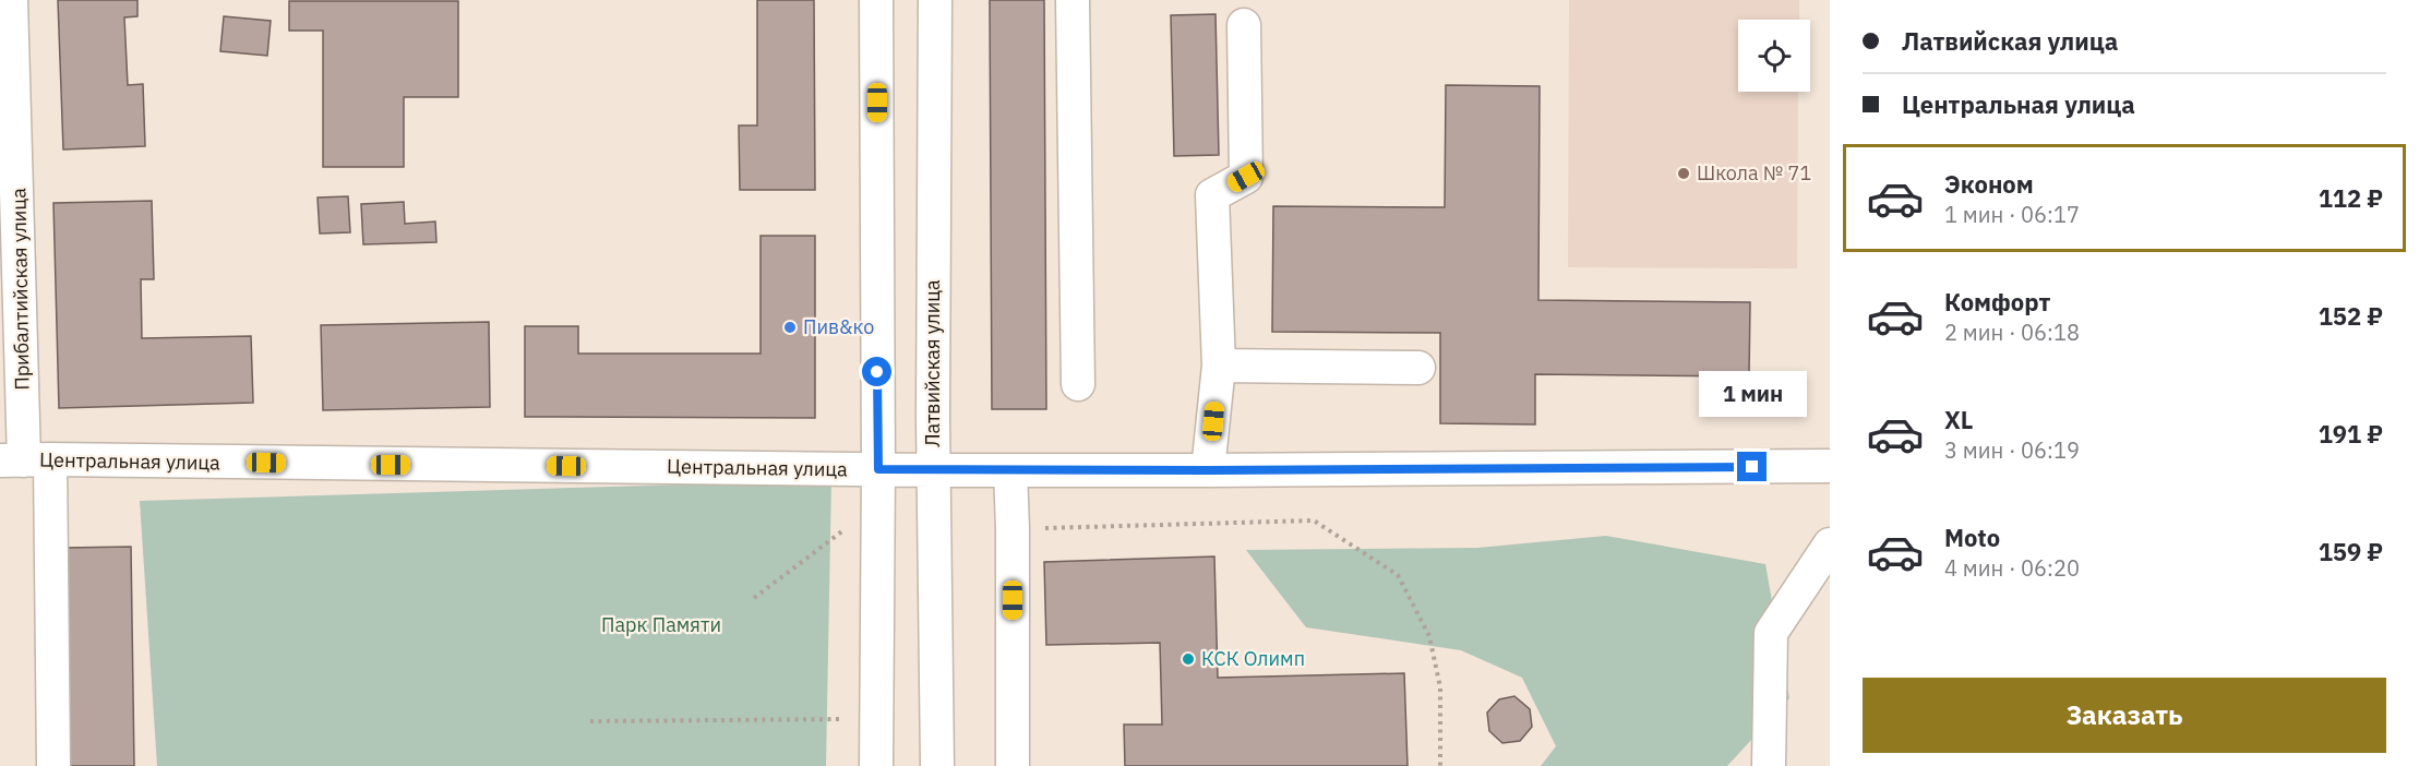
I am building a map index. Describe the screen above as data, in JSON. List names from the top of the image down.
{
  "streets": {
    "street": ["Прибалтийская улица", "Латвийская улица", "Центральная улица"]
  },
  "crossings": [
    ["Прибалтийская улица", "Центральная улица"],
    ["Латвийская улица", "Центральная улица"]
  ],
  "parks": ["Парк Памяти"],
  "places": ["Школа № 71", "Пив&ко", "КСК Олимп"],
  "page": {
    "banner": ["Латвийская улица", "Центральная улица"],
    "list": [
      {
        "name": "Эконом",
        "note": "1 мин · 06:17",
        "value": "112 ₽"
      },
      {
        "name": "Комфорт",
        "note": "2 мин · 06:18",
        "value": "152 ₽"
      },
      {
        "name": "XL",
        "note": "3 мин · 06:19",
        "value": "191 ₽"
      },
      {
        "name": "Moto",
        "note": "4 мин · 06:20",
        "value": "159 ₽"
      }
    ],
    "bubble": "1 мин",
    "buttons": "Заказать"
  }
}
